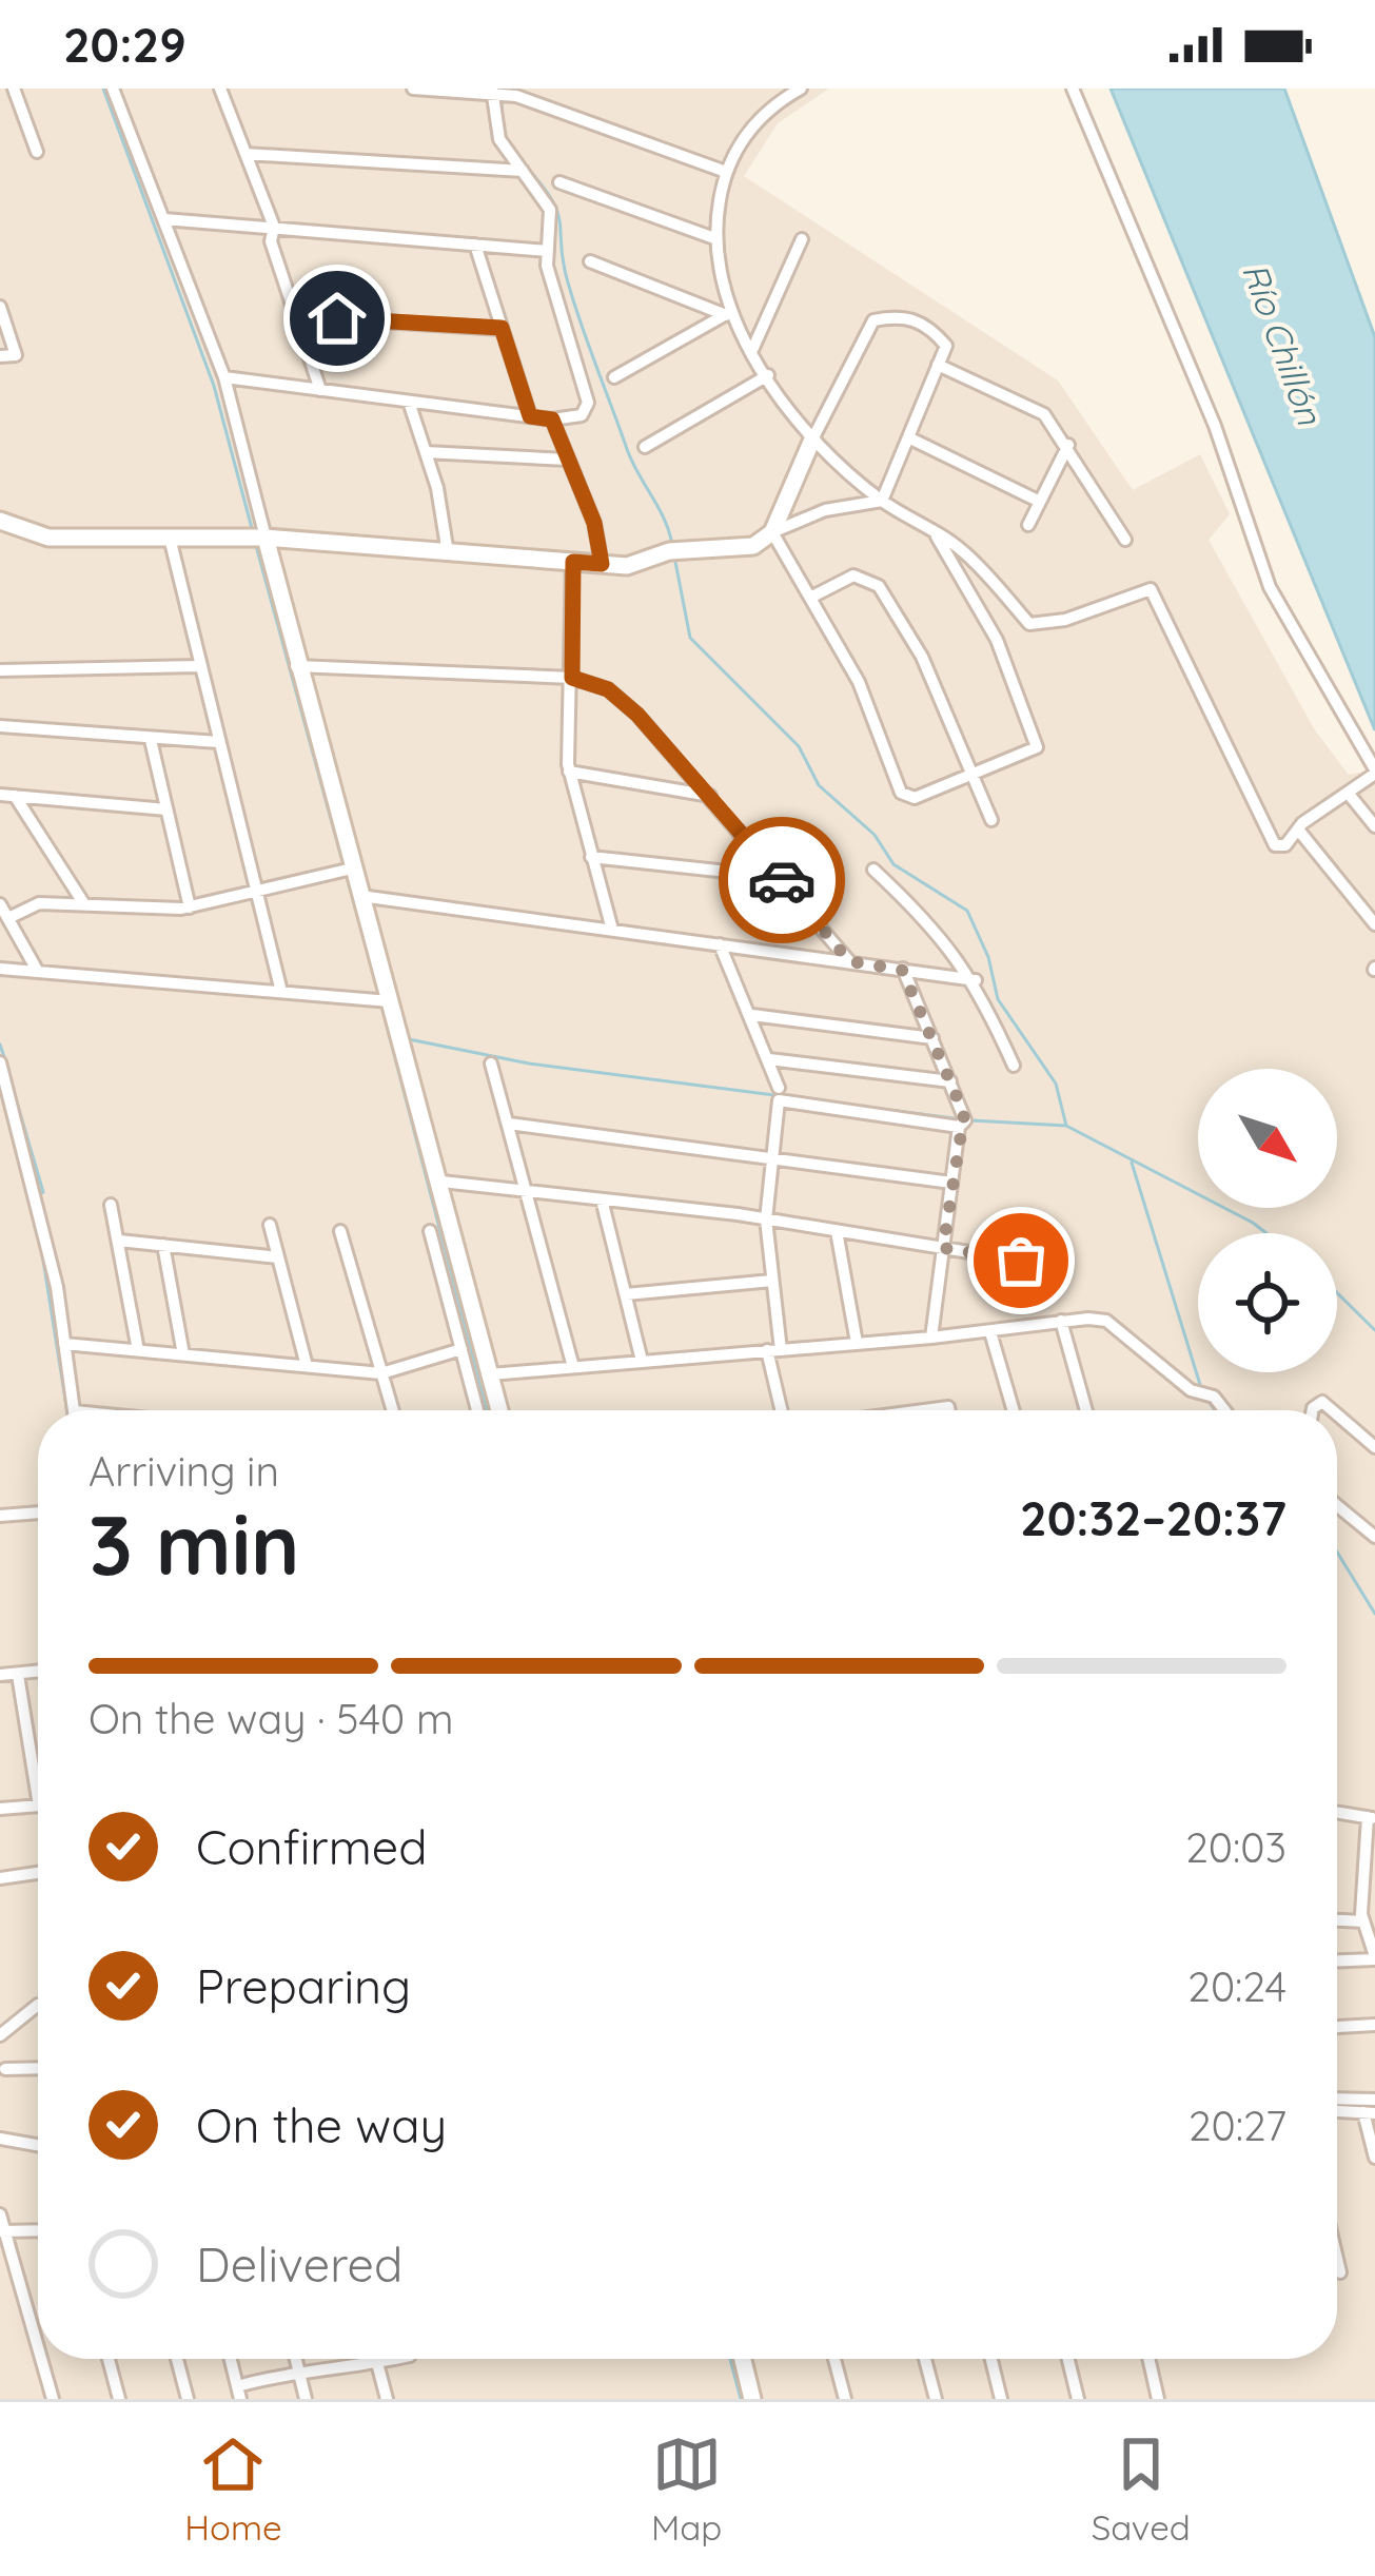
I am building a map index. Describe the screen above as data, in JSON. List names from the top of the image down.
{
  "water": ["Río Chillón"],
  "north": "bottom right",
  "page": {
    "status": "20:29",
    "heading": ["3 min", "Arriving in", "20:32–20:37"],
    "bar": "On the way · 540 m",
    "list": [
      ["Confirmed", "20:03"],
      ["Preparing", "20:24"],
      ["On the way", "20:27"],
      "Delivered"
    ],
    "tabs": ["Home", "Map", "Saved"]
  }
}
